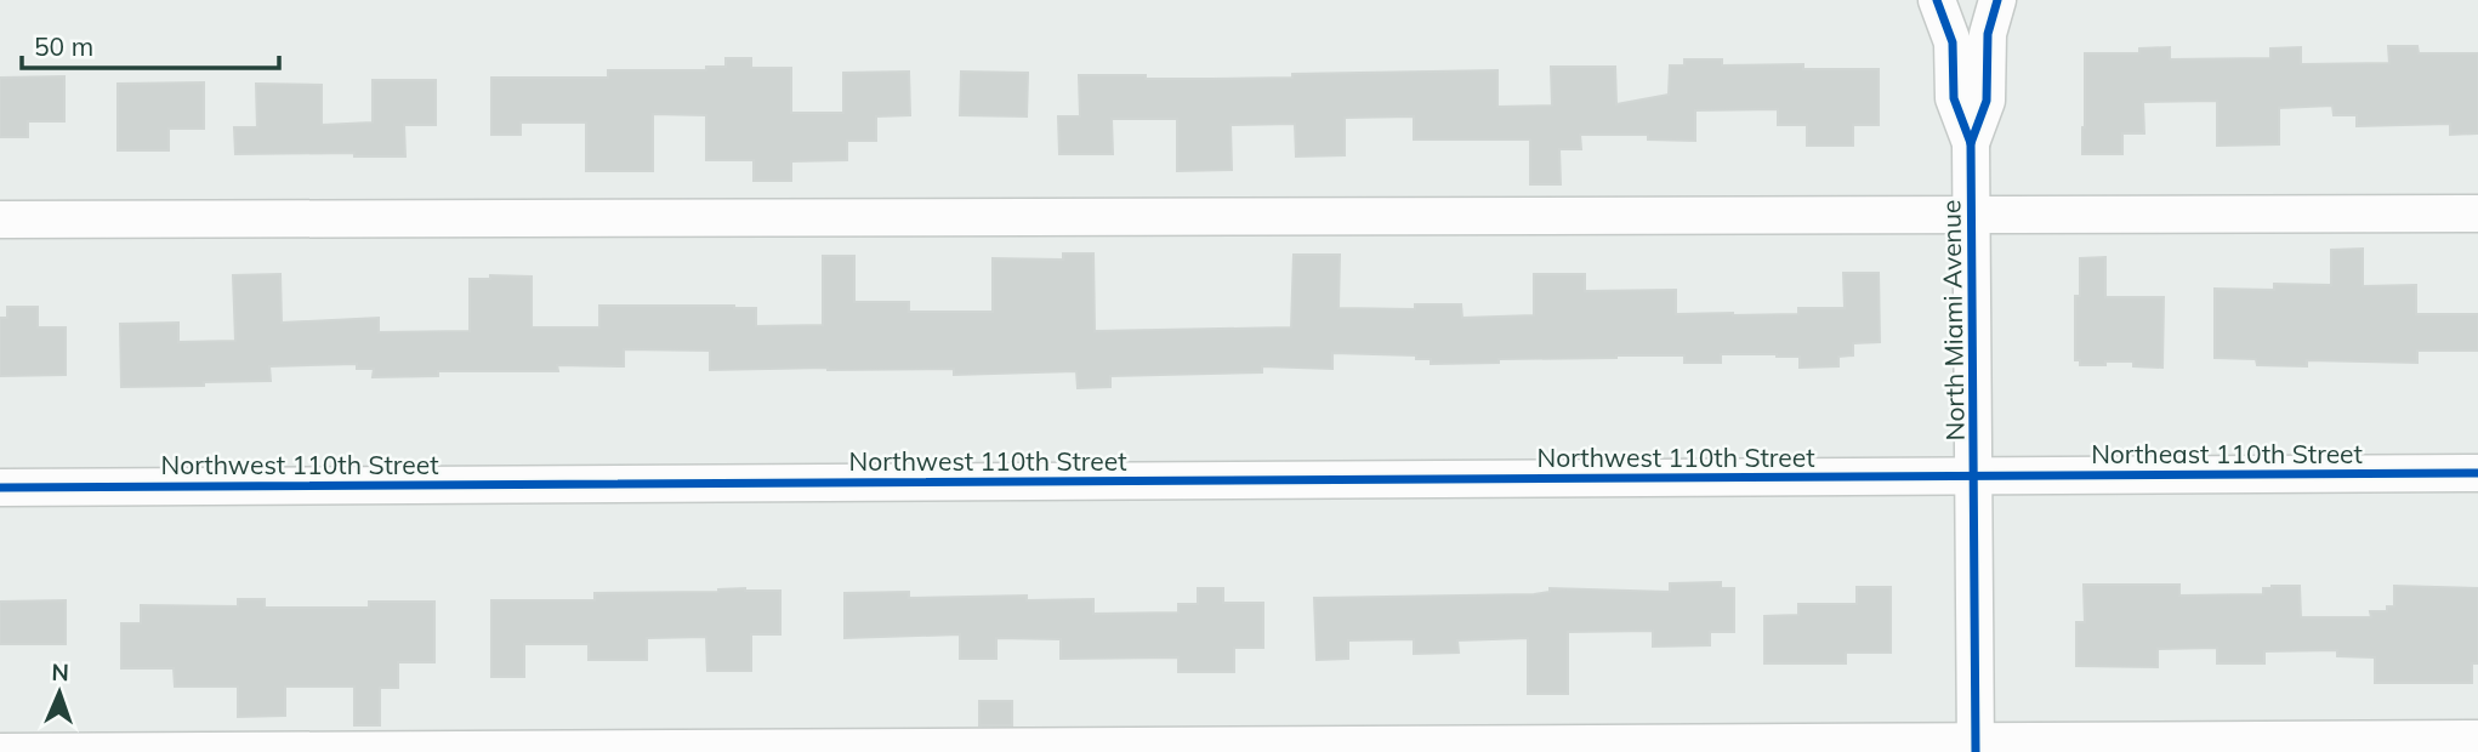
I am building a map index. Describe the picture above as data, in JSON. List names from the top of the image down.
{
  "streets": {
    "street": ["North Miami Avenue", "Northeast 110th Street", "Northwest 110th Street"]
  },
  "crossings": [
    ["North Miami Avenue", "Northeast 110th Street"],
    ["North Miami Avenue", "Northwest 110th Street"],
    ["Northeast 110th Street", "Northwest 110th Street"]
  ],
  "scale_bar": "50 m",
  "north": "top"
}
